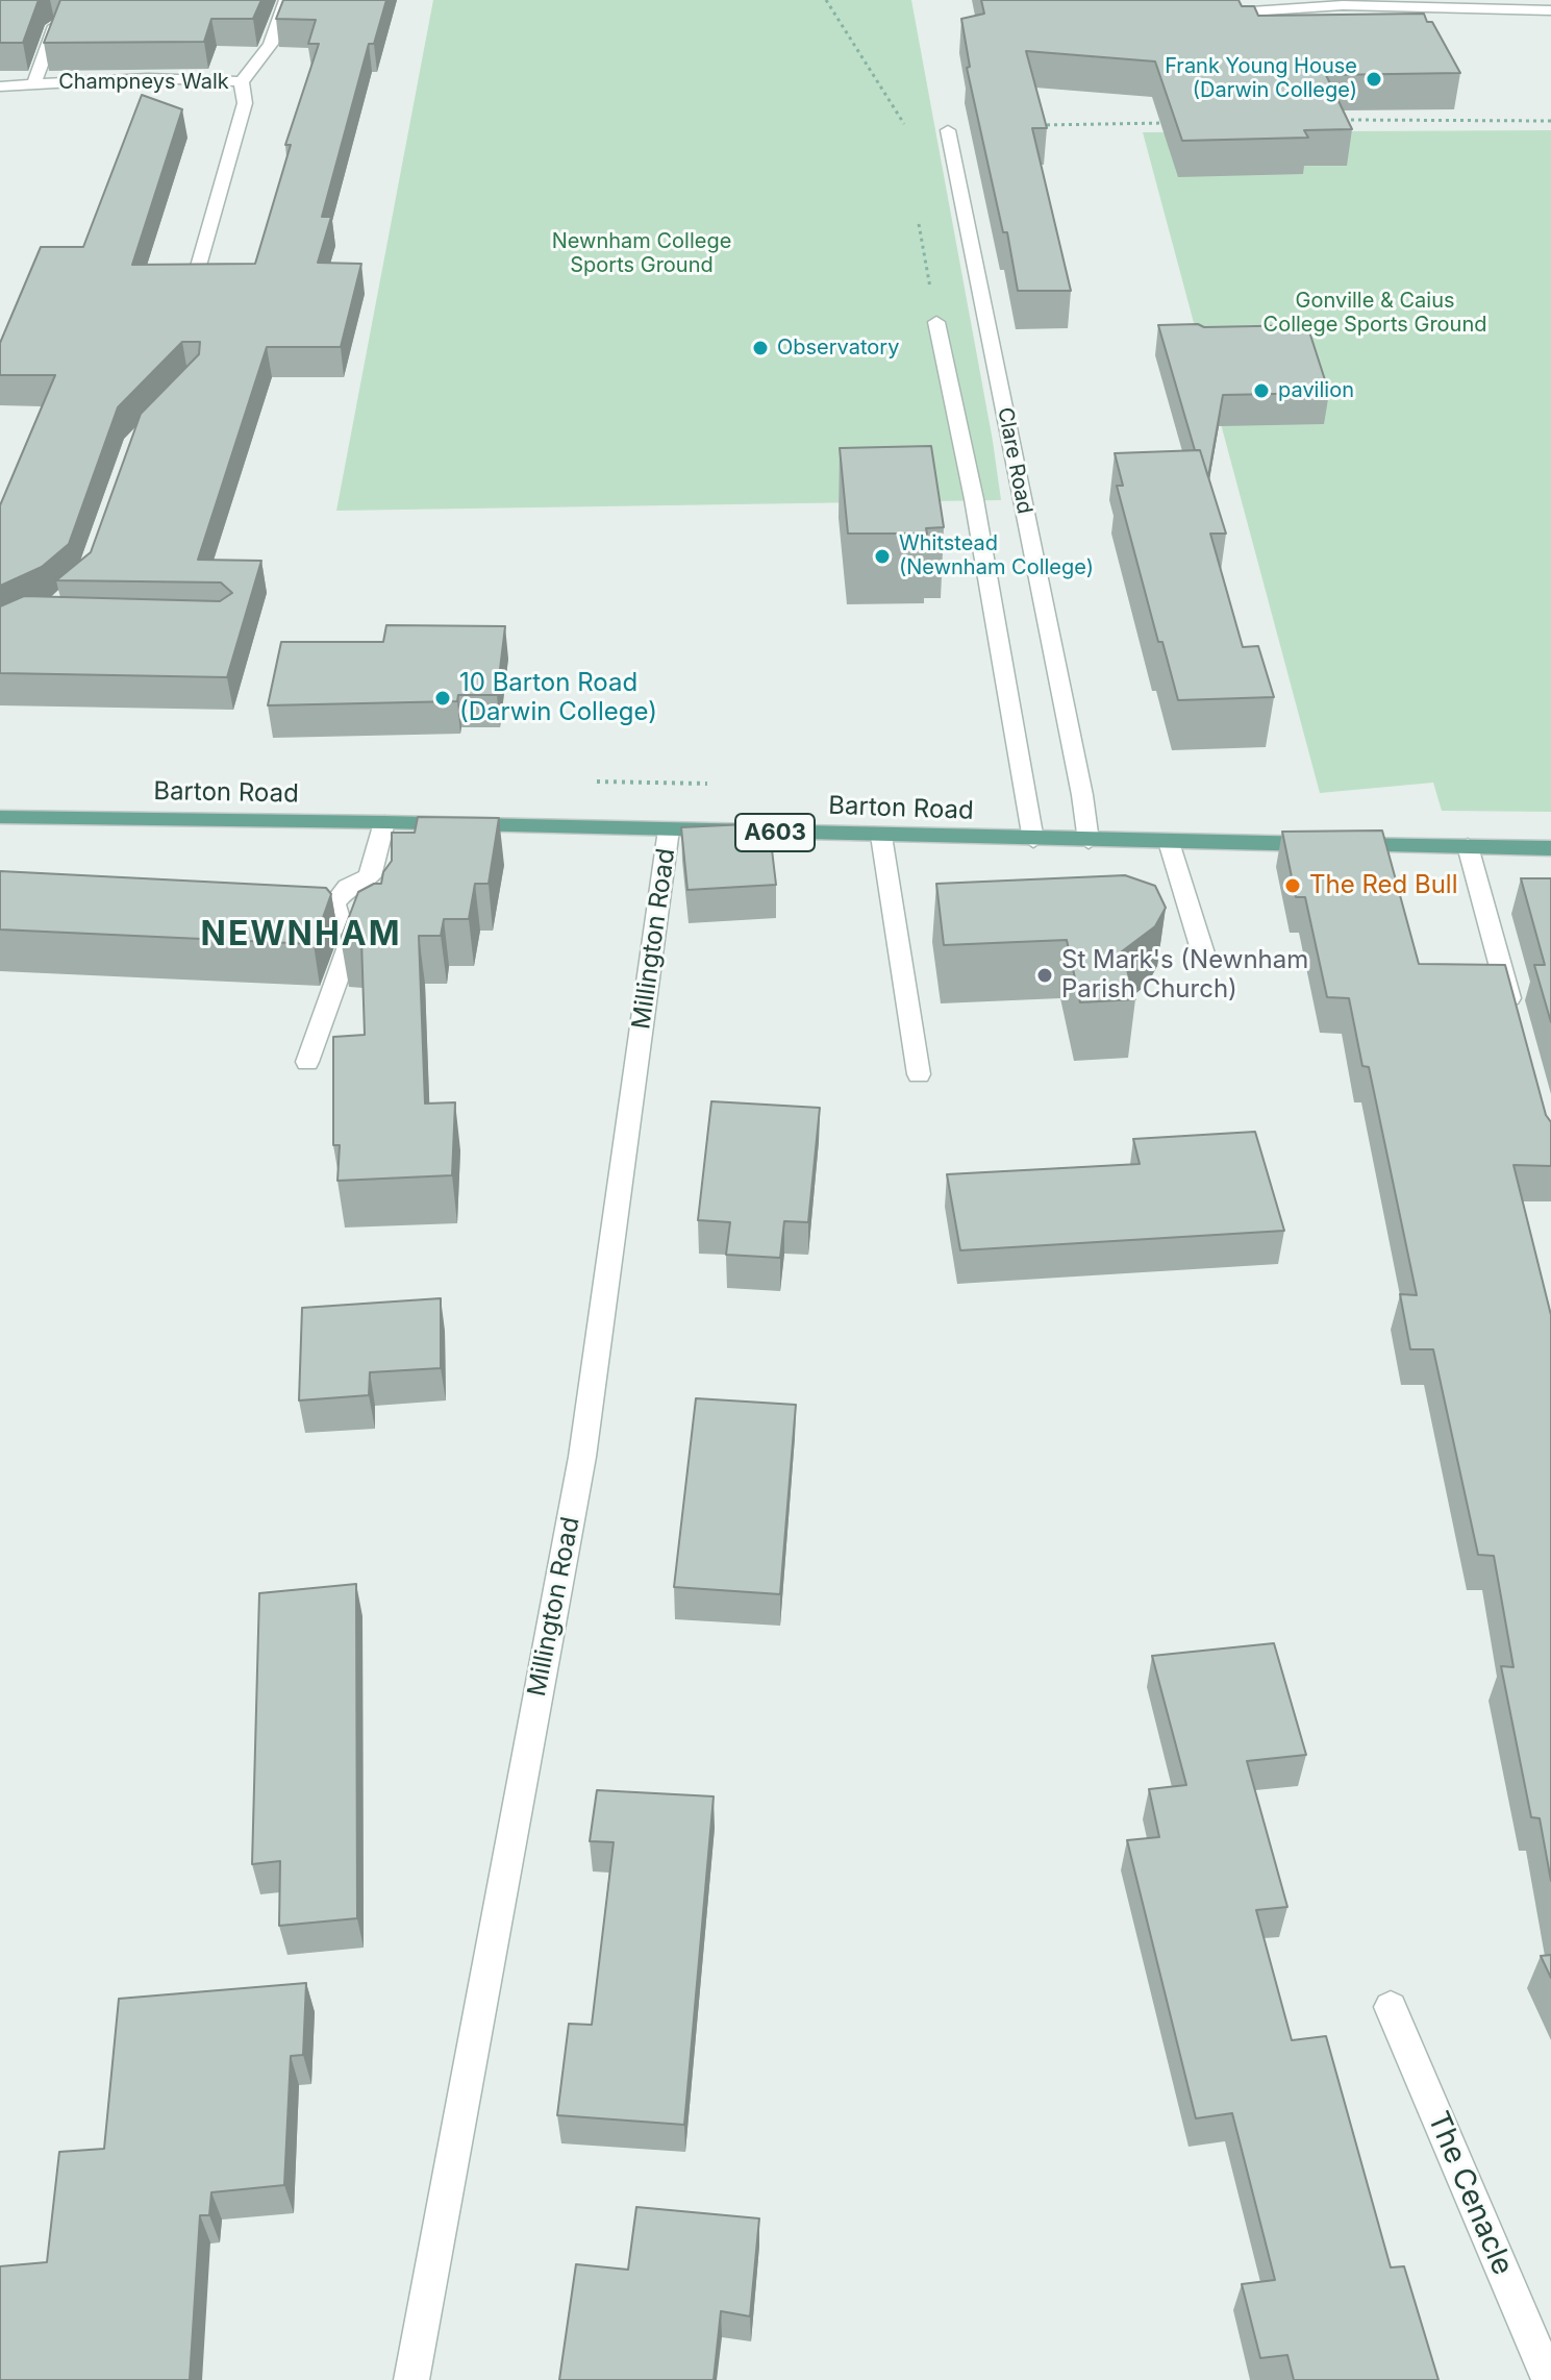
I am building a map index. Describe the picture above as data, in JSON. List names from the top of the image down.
{
  "streets": {
    "main road": ["Barton Road", "A603"],
    "street": [
      "Champneys Walk",
      "Clare Road",
      "Millington Road",
      "The Cenacle"
    ]
  },
  "crossings": [
    ["Clare Road", "Barton Road"],
    ["Barton Road", "Millington Road"]
  ],
  "districts": ["NEWNHAM"],
  "parks": ["Newnham College Sports Ground", "Gonville & Caius College Sports Ground"],
  "places": [
    "Frank Young House (Darwin College)",
    "Observatory",
    "pavilion",
    "Whitstead (Newnham College)",
    "10 Barton Road (Darwin College)",
    "The Red Bull",
    "St Mark's (Newnham Parish Church)"
  ]
}
